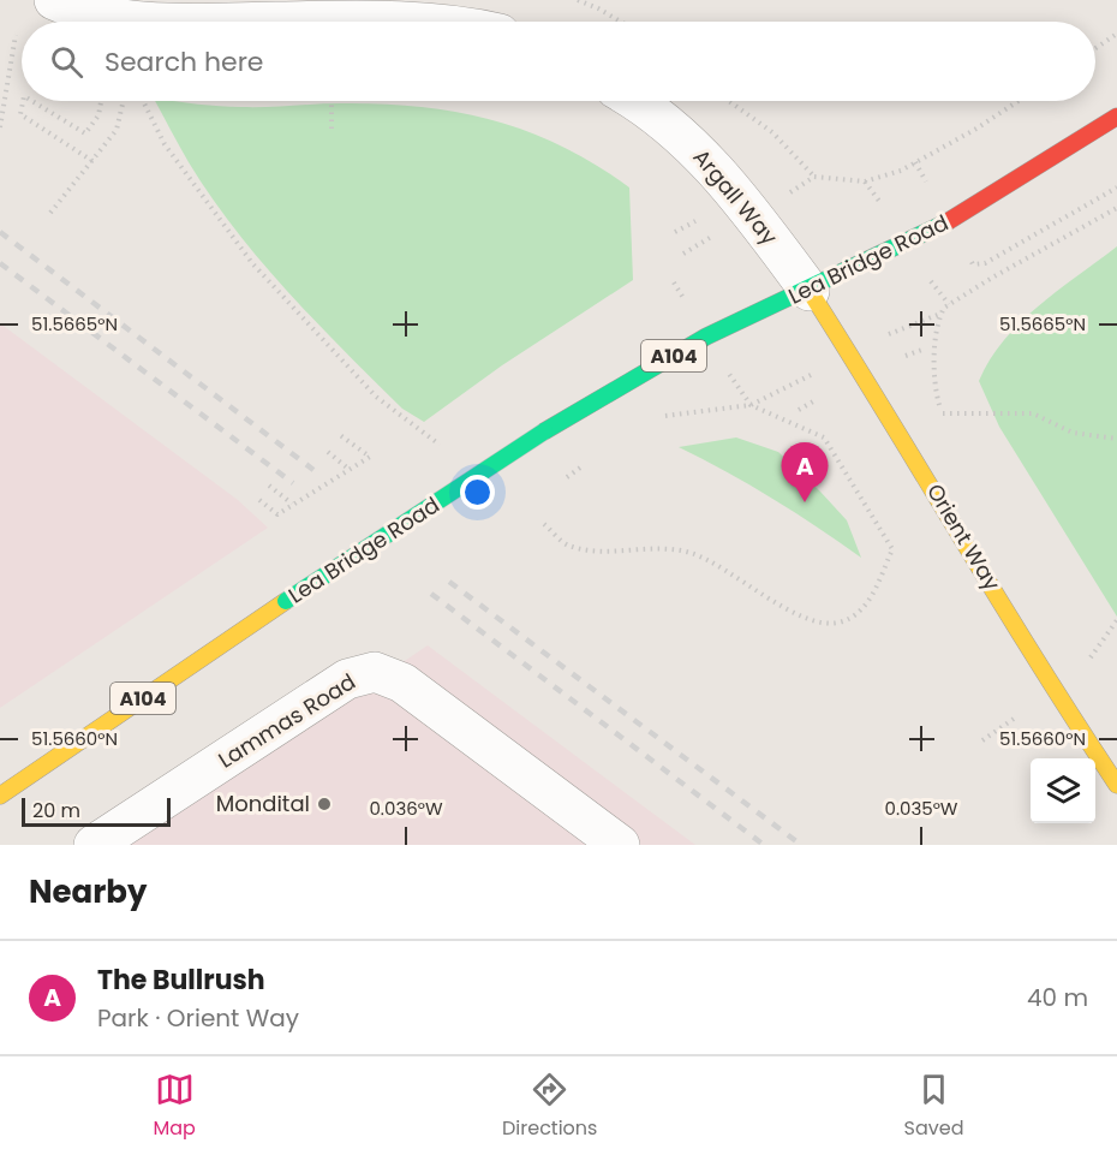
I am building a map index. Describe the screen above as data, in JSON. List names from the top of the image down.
{
  "streets": {
    "main road": ["Lea Bridge Road", "A104", "Orient Way"],
    "street": ["Argall Way", "Lammas Road"]
  },
  "crossings": [
    ["Argall Way", "Lea Bridge Road"],
    ["Argall Way", "Orient Way"],
    ["Lea Bridge Road", "Orient Way"]
  ],
  "places": ["Mondital"],
  "scale_bar": "20 m",
  "page": {
    "search": "Search here",
    "pins": "A",
    "scale": "20 m",
    "heading": "Nearby",
    "list": [
      {
        "mark": "A",
        "name": "The Bullrush",
        "note": "Park · Orient Way",
        "value": "40 m"
      }
    ],
    "nav": ["Map", "Directions", "Saved"]
  },
  "coordinates": [
    "51.5665°N",
    "51.5660°N",
    "0.036°W",
    "0.035°W"
  ]
}
